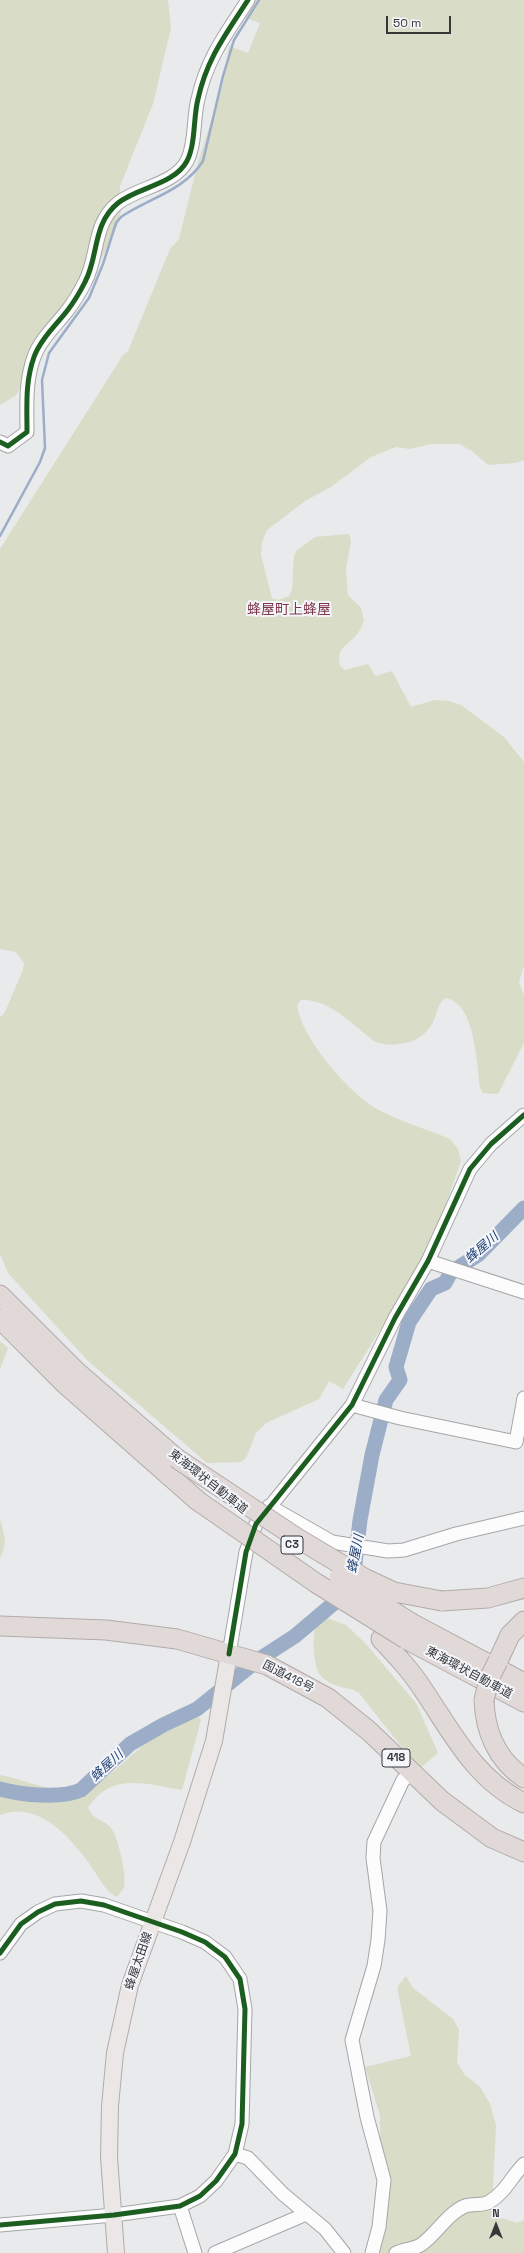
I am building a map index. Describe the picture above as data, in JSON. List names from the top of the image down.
{
  "streets": {
    "highway": [
      "東海環状自動車道",
      "C3",
      "国道418号",
      "418"
    ],
    "main road": ["蜂屋太田線"]
  },
  "crossings": [
    ["国道418号", "蜂屋太田線"]
  ],
  "districts": ["蜂屋町上蜂屋"],
  "water": ["蜂屋川"],
  "scale_bar": "50 m",
  "north": "top"
}
